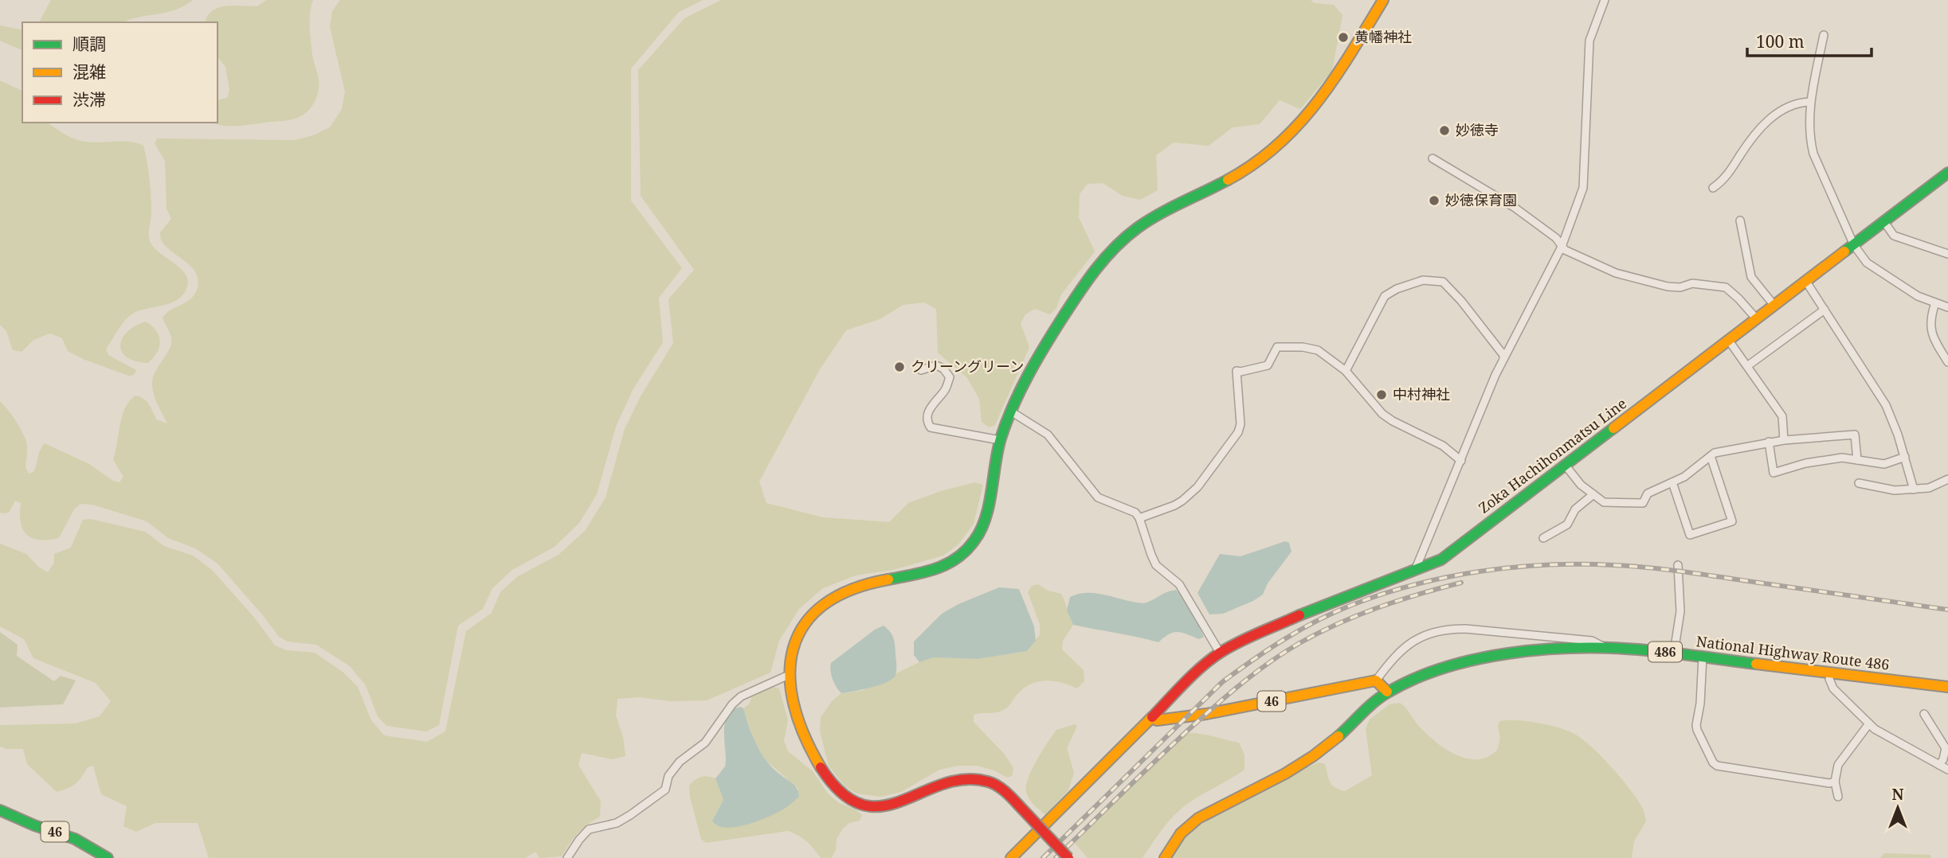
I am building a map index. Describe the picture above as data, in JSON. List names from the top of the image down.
{
  "streets": {
    "main road": [
      "Zoka Hachihonmatsu Line",
      "486",
      "National Highway Route 486",
      "46"
    ]
  },
  "crossings": [
    ["Zoka Hachihonmatsu Line", "46"]
  ],
  "places": [
    "黄幡神社",
    "妙徳寺",
    "妙徳保育園",
    "クリーングリーン",
    "中村神社"
  ],
  "legend": ["順調", "混雑", "渋滞"],
  "scale_bar": "100 m",
  "north": "top"
}
